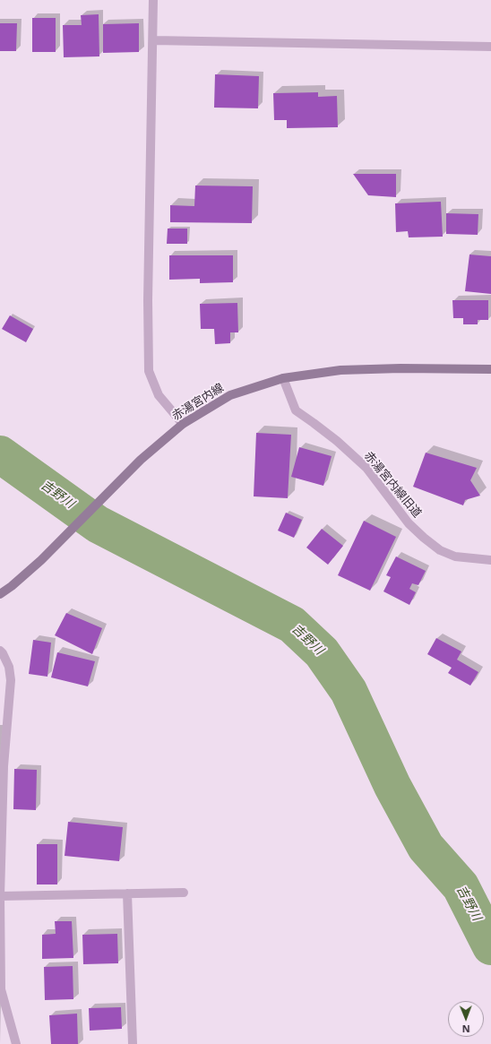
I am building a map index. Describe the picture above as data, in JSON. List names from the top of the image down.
{
  "streets": {
    "main road": ["赤湯宮内線"],
    "street": ["赤湯宮内線旧道"]
  },
  "crossings": [
    ["赤湯宮内線", "赤湯宮内線旧道"]
  ],
  "water": ["吉野川"],
  "north": "bottom"
}
